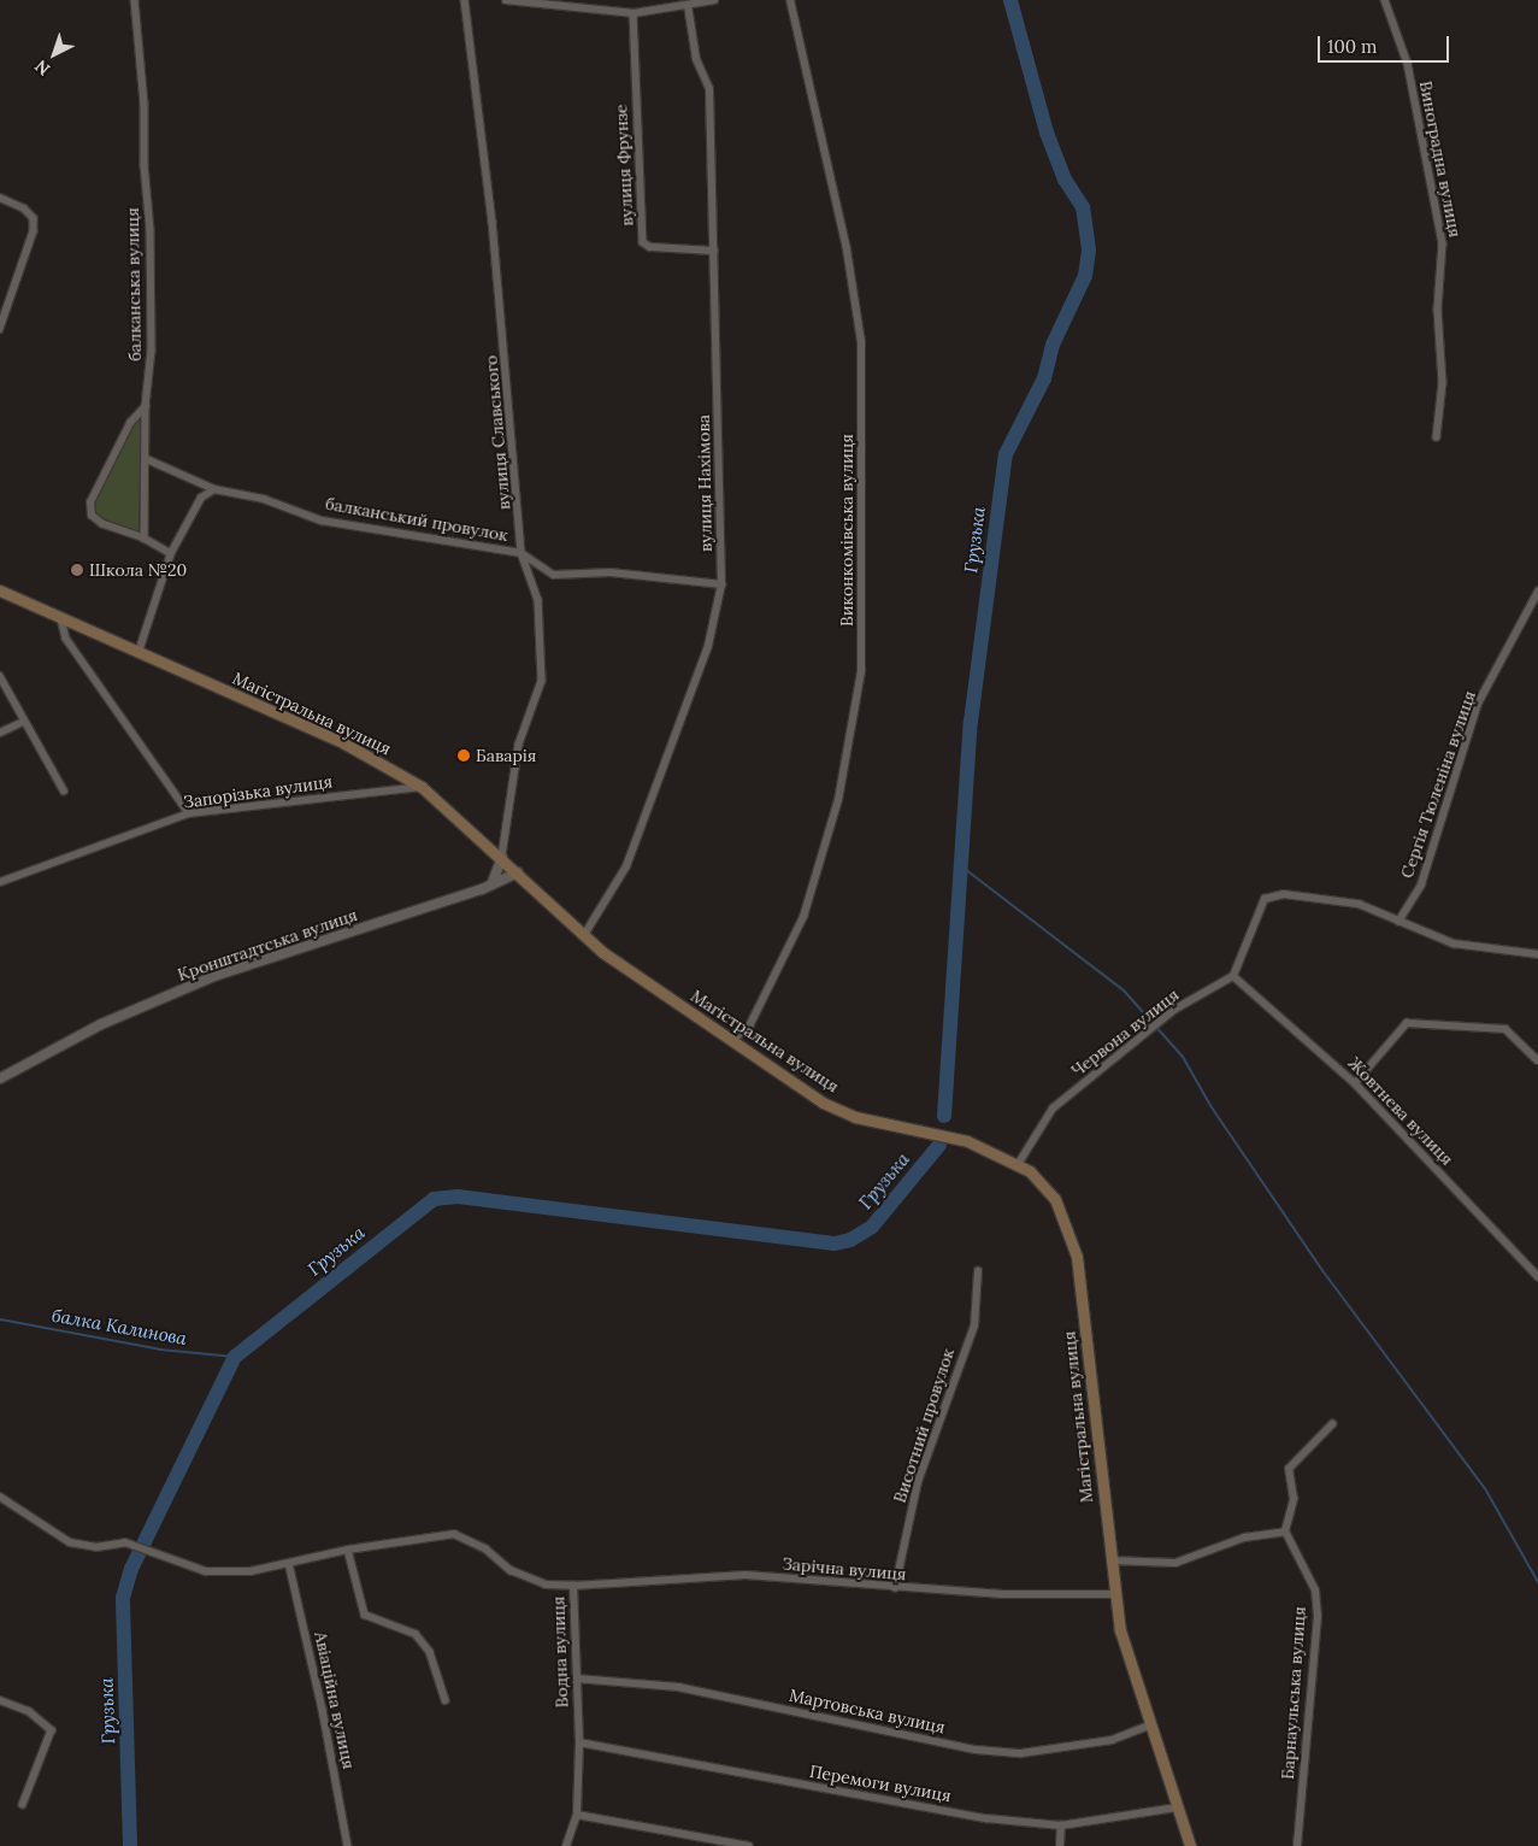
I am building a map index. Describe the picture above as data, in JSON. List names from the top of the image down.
{
  "streets": {
    "main road": ["Магістральна вулиця"],
    "street": [
      "Виноградна вулиця",
      "вулиця Фрунзе",
      "балканська вулиця",
      "вулиця Славського",
      "вулиця Нахімова",
      "балканський провулок",
      "Виконкомівська вулиця",
      "Сергія Тюленіна вулиця",
      "Запорізька вулиця",
      "Кронштадтська вулиця",
      "Червона вулиця",
      "Жовтнева вулиця",
      "Висотний провулок",
      "Зарічна вулиця",
      "Водна вулиця",
      "Барнаульська вулиця",
      "Авіаційна вулиця",
      "Мартовська вулиця",
      "Перемоги вулиця"
    ]
  },
  "crossings": [
    ["вулиця Фрунзе", "вулиця Нахімова"],
    ["балканська вулиця", "балканський провулок"],
    ["вулиця Славського", "балканський провулок"],
    ["вулиця Славського", "Магістральна вулиця"],
    ["вулиця Нахімова", "балканський провулок"],
    ["вулиця Нахімова", "Магістральна вулиця"],
    ["Виконкомівська вулиця", "Магістральна вулиця"],
    ["Магістральна вулиця", "Запорізька вулиця"],
    ["Магістральна вулиця", "Кронштадтська вулиця"],
    ["Магістральна вулиця", "Червона вулиця"],
    ["Магістральна вулиця", "Зарічна вулиця"],
    ["Магістральна вулиця", "Мартовська вулиця"],
    ["Магістральна вулиця", "Перемоги вулиця"],
    ["Червона вулиця", "Жовтнева вулиця"],
    ["Висотний провулок", "Зарічна вулиця"],
    ["Зарічна вулиця", "Водна вулиця"],
    ["Водна вулиця", "Авіаційна вулиця"],
    ["Водна вулиця", "Мартовська вулиця"],
    ["Водна вулиця", "Перемоги вулиця"]
  ],
  "water": ["Грузька", "балка Калинова"],
  "places": ["Школа №20", "Баварія"],
  "scale_bar": "100 m",
  "north": "bottom left"
}
